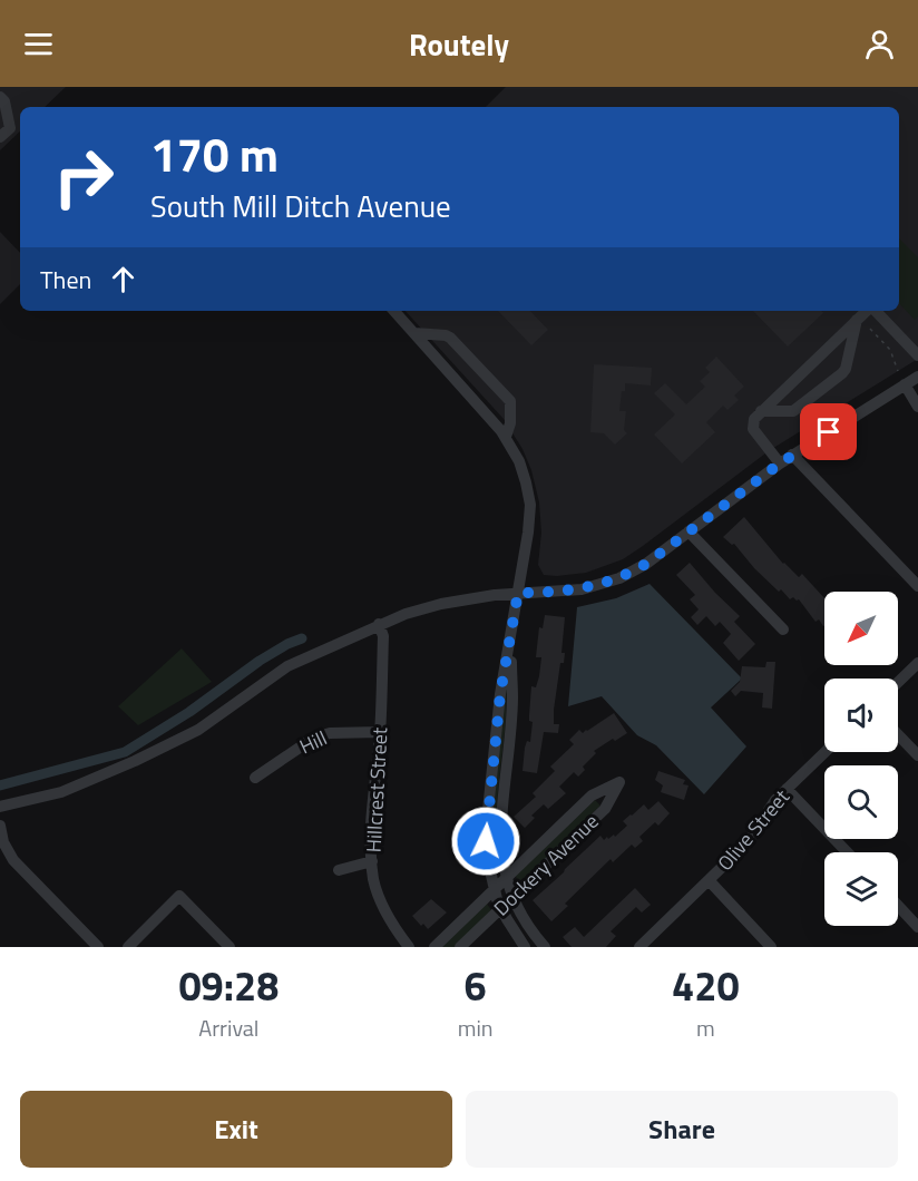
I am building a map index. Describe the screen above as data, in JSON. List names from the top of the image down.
{
  "streets": {
    "street": [
      "Hill",
      "Hillcrest Street",
      "Olive Street",
      "Dockery Avenue"
    ]
  },
  "crossings": [
    ["Hill", "Hillcrest Street"]
  ],
  "north": "bottom left",
  "page": {
    "header": "Routely",
    "turn": ["170 m", "South Mill Ditch Avenue"],
    "then": "Then",
    "eta": [
      "09:28",
      "Arrival",
      "6",
      "min",
      "420",
      "m"
    ],
    "buttons": ["Exit", "Share"]
  }
}
